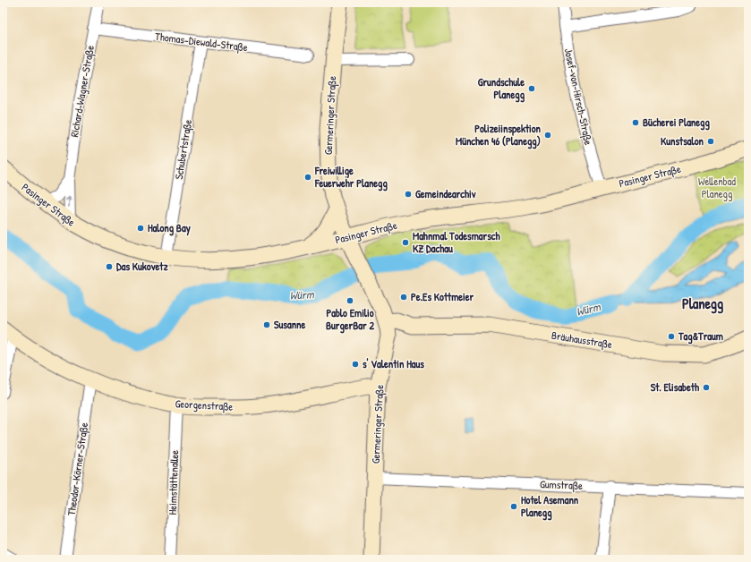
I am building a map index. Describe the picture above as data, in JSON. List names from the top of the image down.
{
  "streets": {
    "main road": [
      "Germeringer Straße",
      "Pasinger Straße",
      "Bräuhausstraße",
      "Georgenstraße"
    ],
    "street": [
      "Thomas-Diewald-Straße",
      "Richard-Wagner-Straße",
      "Josef-von-Hirsch-Straße",
      "Schubertstraße",
      "Theodor-Körner-Straße",
      "Heimstättenallee",
      "Gumstraße"
    ]
  },
  "crossings": [
    ["Thomas-Diewald-Straße", "Richard-Wagner-Straße"],
    ["Thomas-Diewald-Straße", "Schubertstraße"],
    ["Richard-Wagner-Straße", "Pasinger Straße"],
    ["Josef-von-Hirsch-Straße", "Pasinger Straße"],
    ["Germeringer Straße", "Pasinger Straße"],
    ["Germeringer Straße", "Bräuhausstraße"],
    ["Germeringer Straße", "Georgenstraße"],
    ["Germeringer Straße", "Gumstraße"],
    ["Schubertstraße", "Pasinger Straße"],
    ["Georgenstraße", "Theodor-Körner-Straße"],
    ["Georgenstraße", "Heimstättenallee"]
  ],
  "districts": ["Planegg"],
  "water": ["Würm"],
  "parks": ["Wellenbad Planegg"],
  "places": [
    "Grundschule Planegg",
    "Bücherei Planegg",
    "Polizeiinspektion München 46 (Planegg)",
    "Kunstsalon",
    "Freiwillige Feuerwehr Planegg",
    "Gemeindearchiv",
    "Halong Bay",
    "Mahnmal Todesmarsch KZ Dachau",
    "Das Kukovetz",
    "Pe.Es Kottmeier",
    "Pablo Emilio BurgerBar 2",
    "Susanne",
    "Tag&Traum",
    "s' Valentin Haus",
    "St. Elisabeth",
    "Hotel Asemann Planegg"
  ]
}
